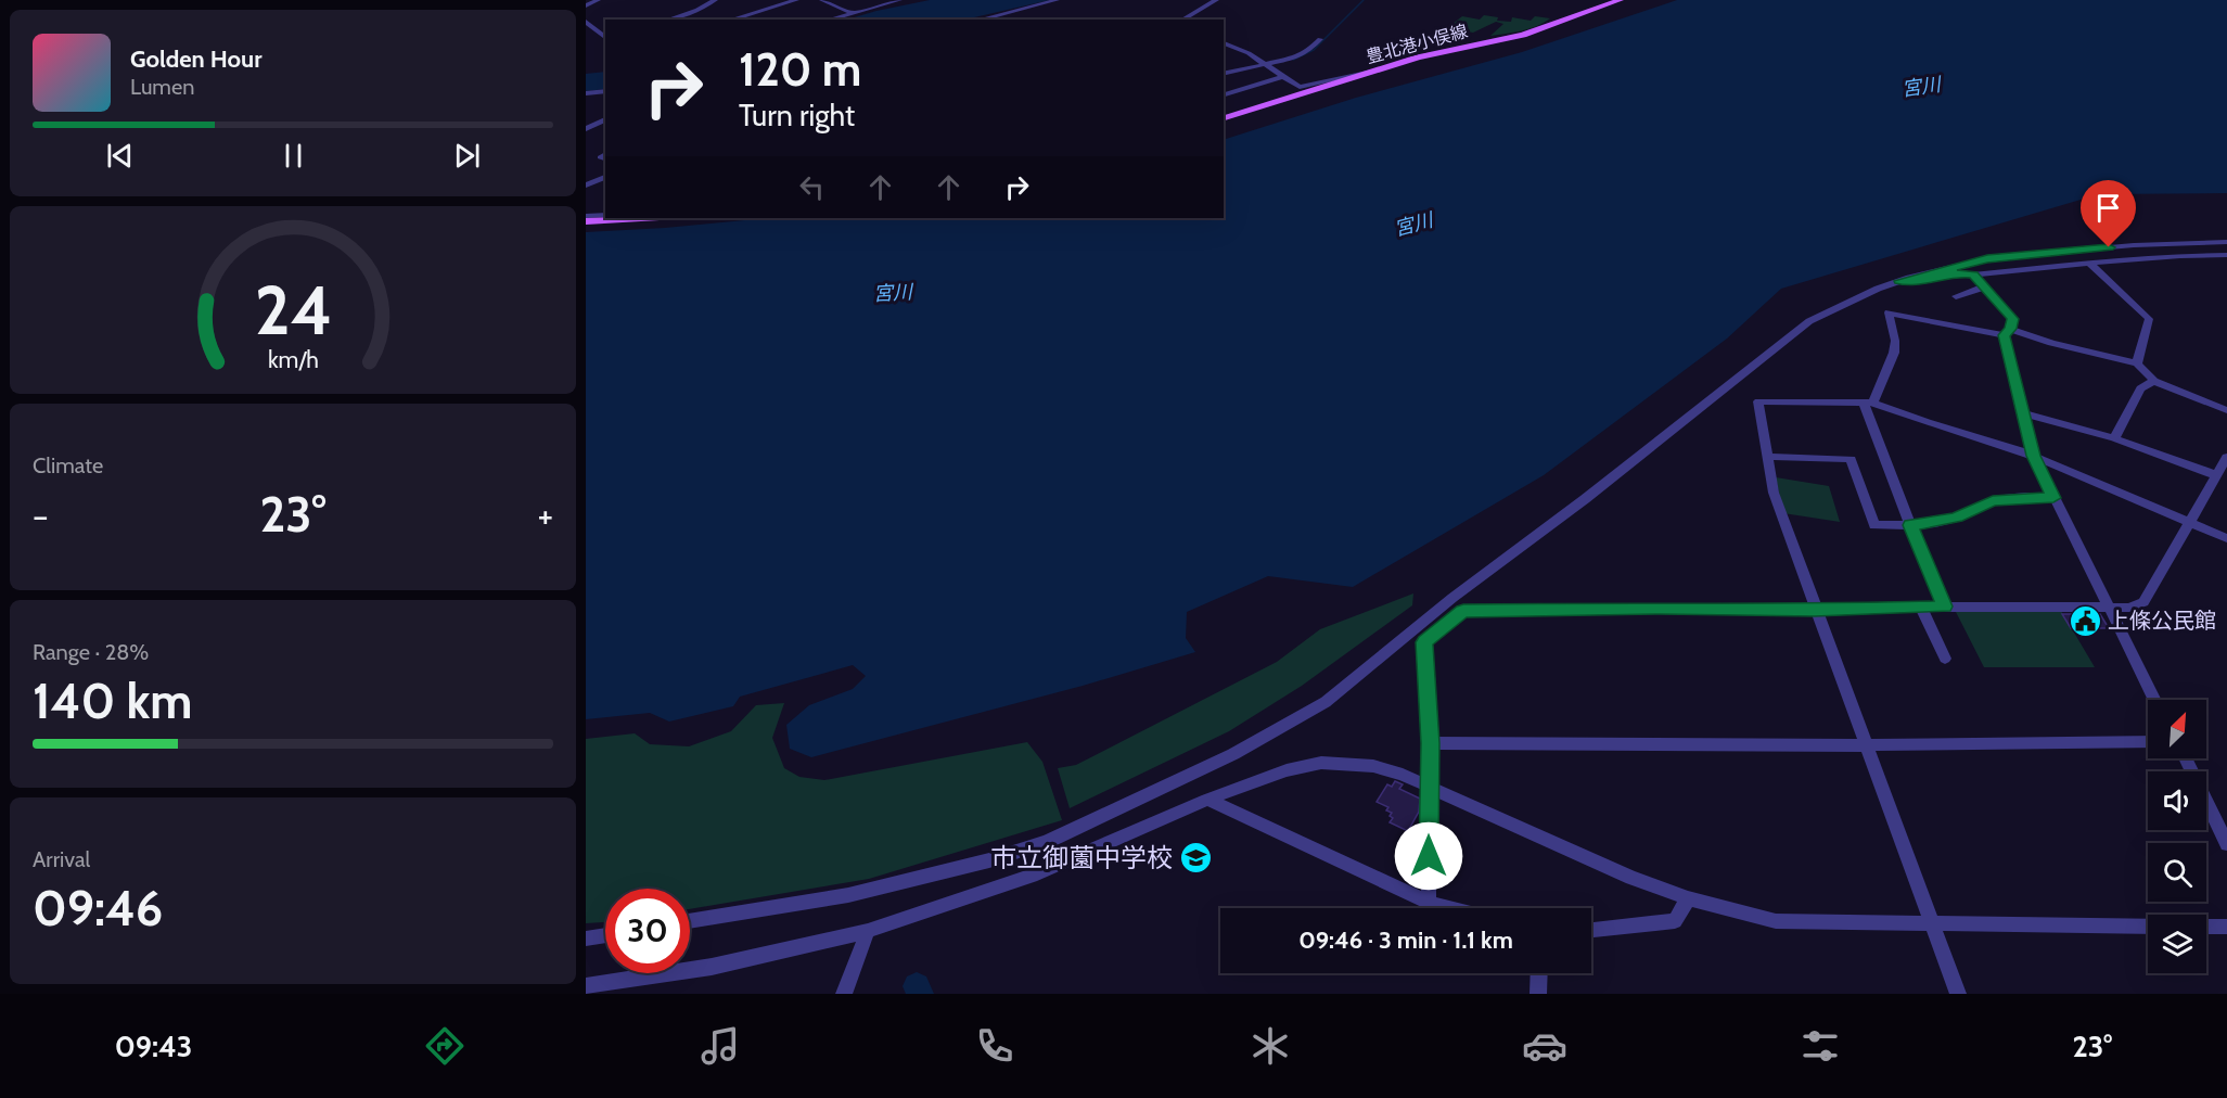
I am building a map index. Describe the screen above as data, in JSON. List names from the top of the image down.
{
  "streets": {
    "main road": ["豊北港小俣線"]
  },
  "water": ["宮川"],
  "places": {
    "public building": ["上條公民館"],
    "school or university": ["市立御薗中学校"]
  },
  "north": "top right",
  "page": {
    "turn": ["120 m", "Turn right"],
    "song": ["Golden Hour", "Lumen"],
    "tile": [
      "Climate",
      ["Range · 28%", "140 km"],
      ["Arrival", "09:46"]
    ],
    "heat": ["−", "23°", "+"],
    "limit": "30",
    "trip": "09:46 · 3 min · 1.1 km",
    "tabs": ["09:43", "23°"],
    "gauge": ["24", "km/h"]
  }
}
